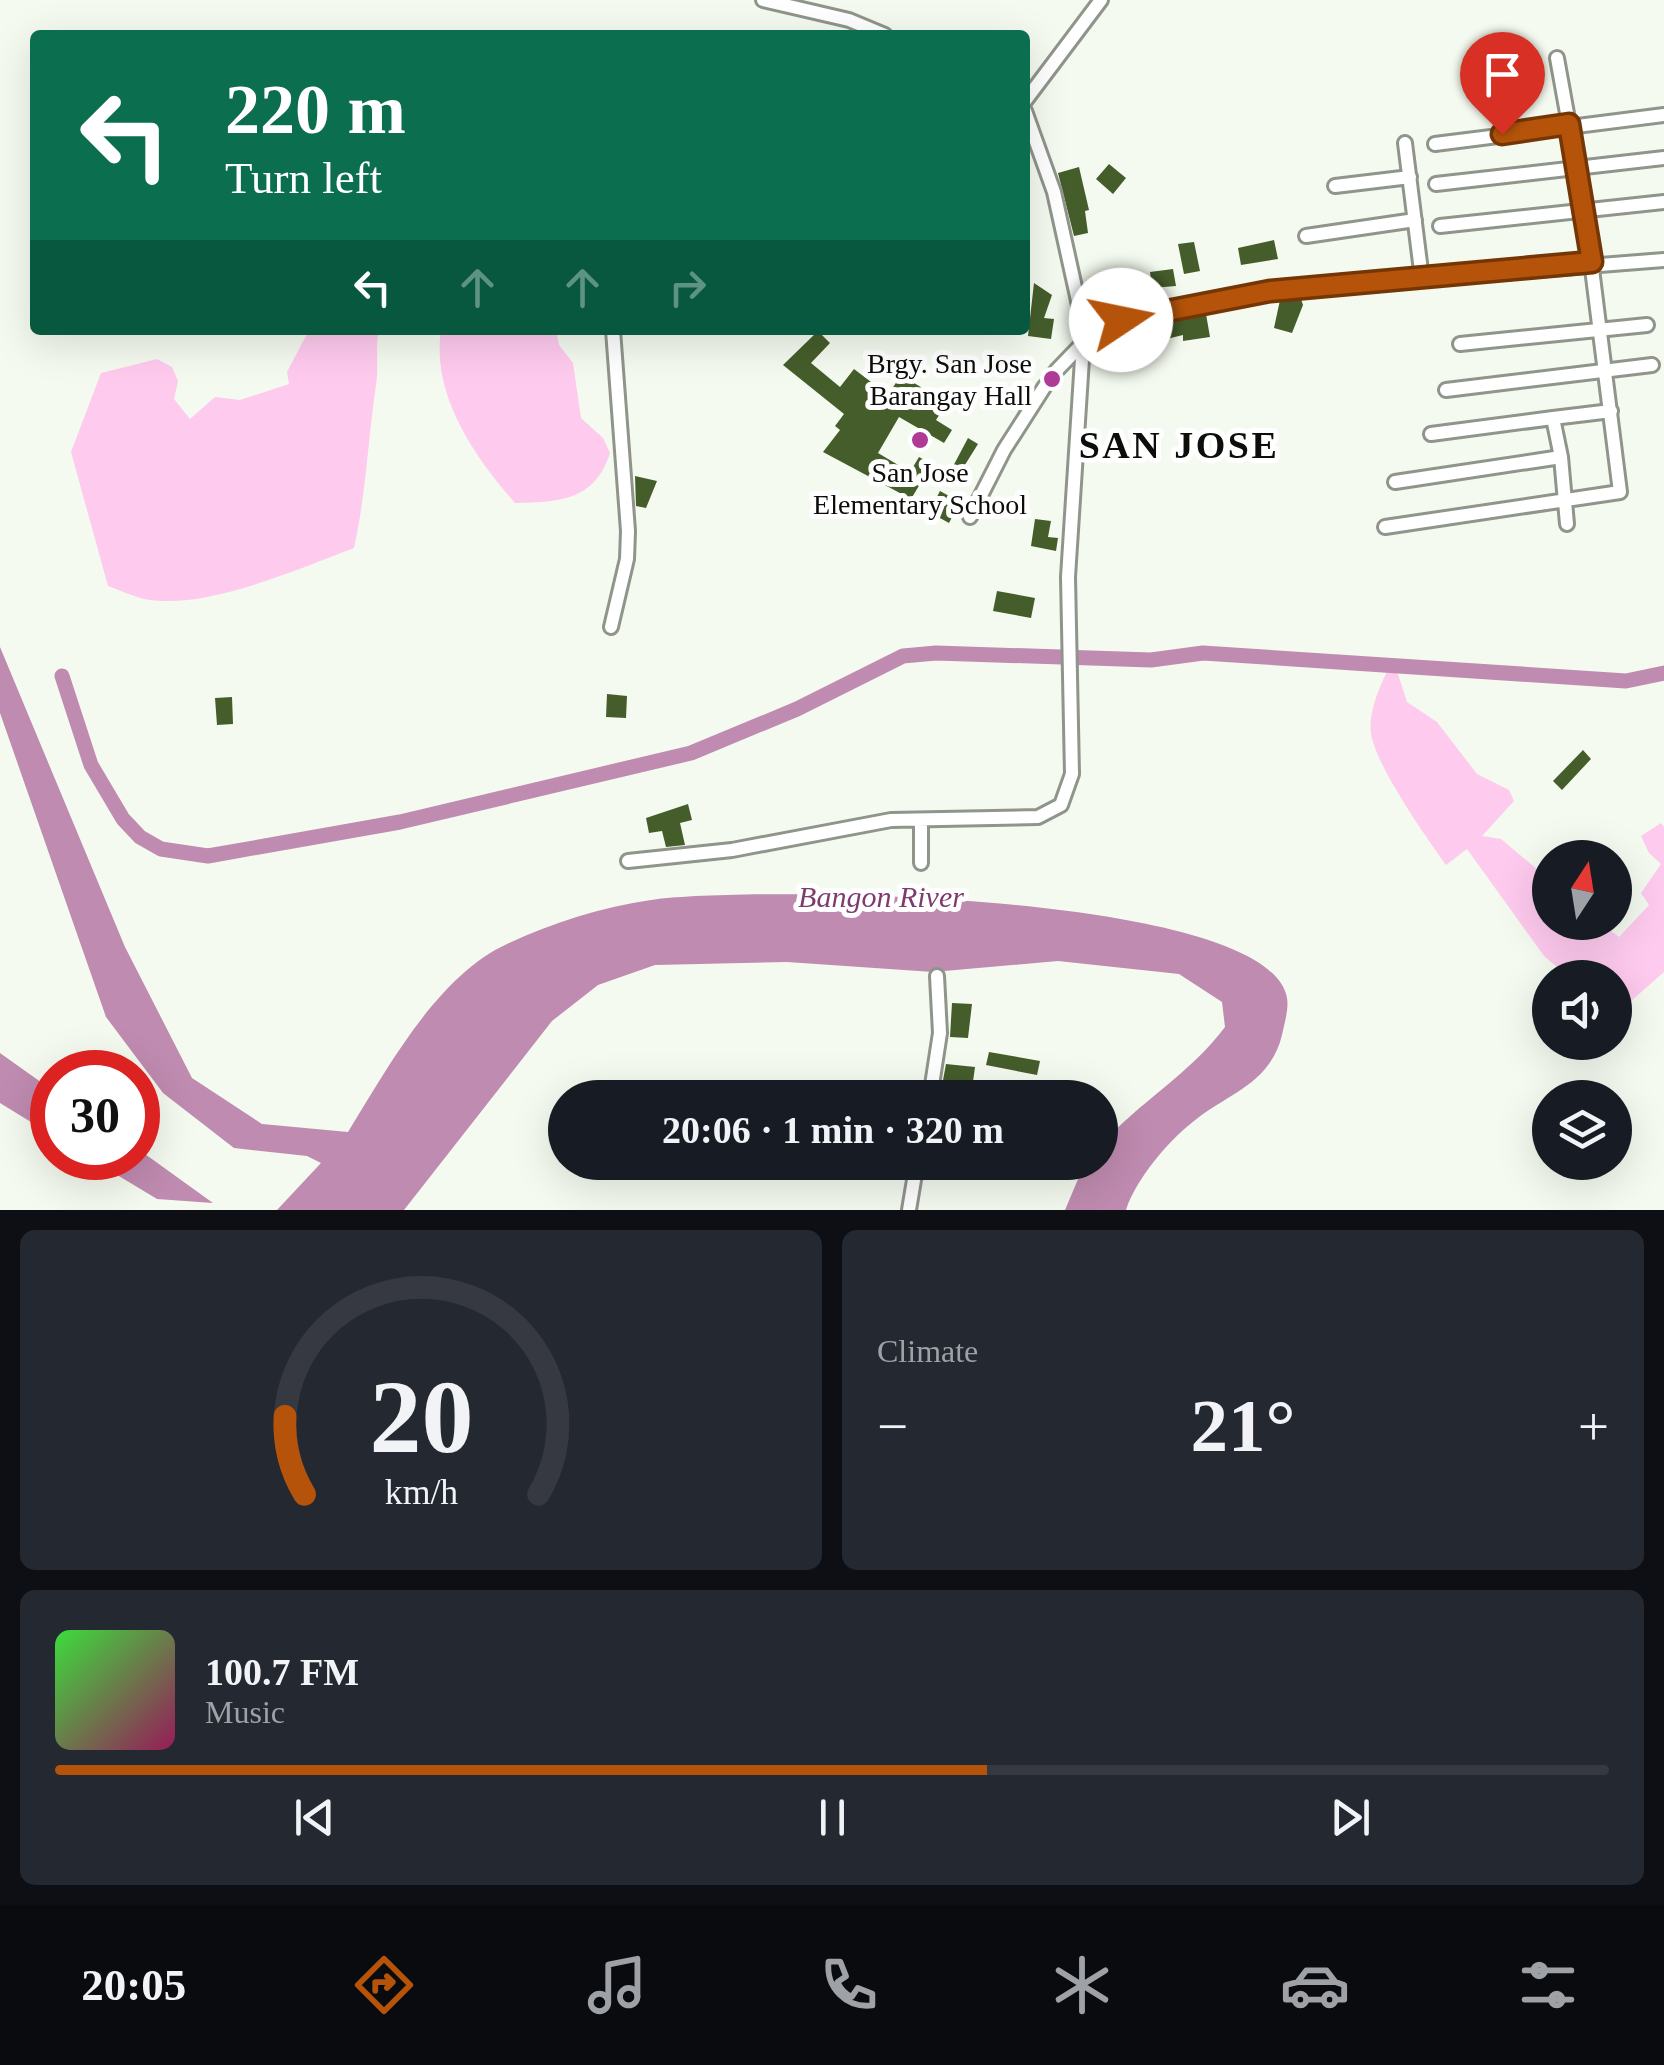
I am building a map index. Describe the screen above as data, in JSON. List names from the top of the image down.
{
  "districts": ["SAN JOSE"],
  "water": ["Bangon River"],
  "places": ["Brgy. San Jose Barangay Hall", "San Jose Elementary School"],
  "north": "top",
  "page": {
    "turn": ["220 m", "Turn left"],
    "limit": "30",
    "trip": "20:06 · 1 min · 320 m",
    "tile": "Climate",
    "heat": ["−", "21°", "+"],
    "song": ["100.7 FM", "Music"],
    "tabs": "20:05",
    "gauge": ["20", "km/h"]
  }
}
